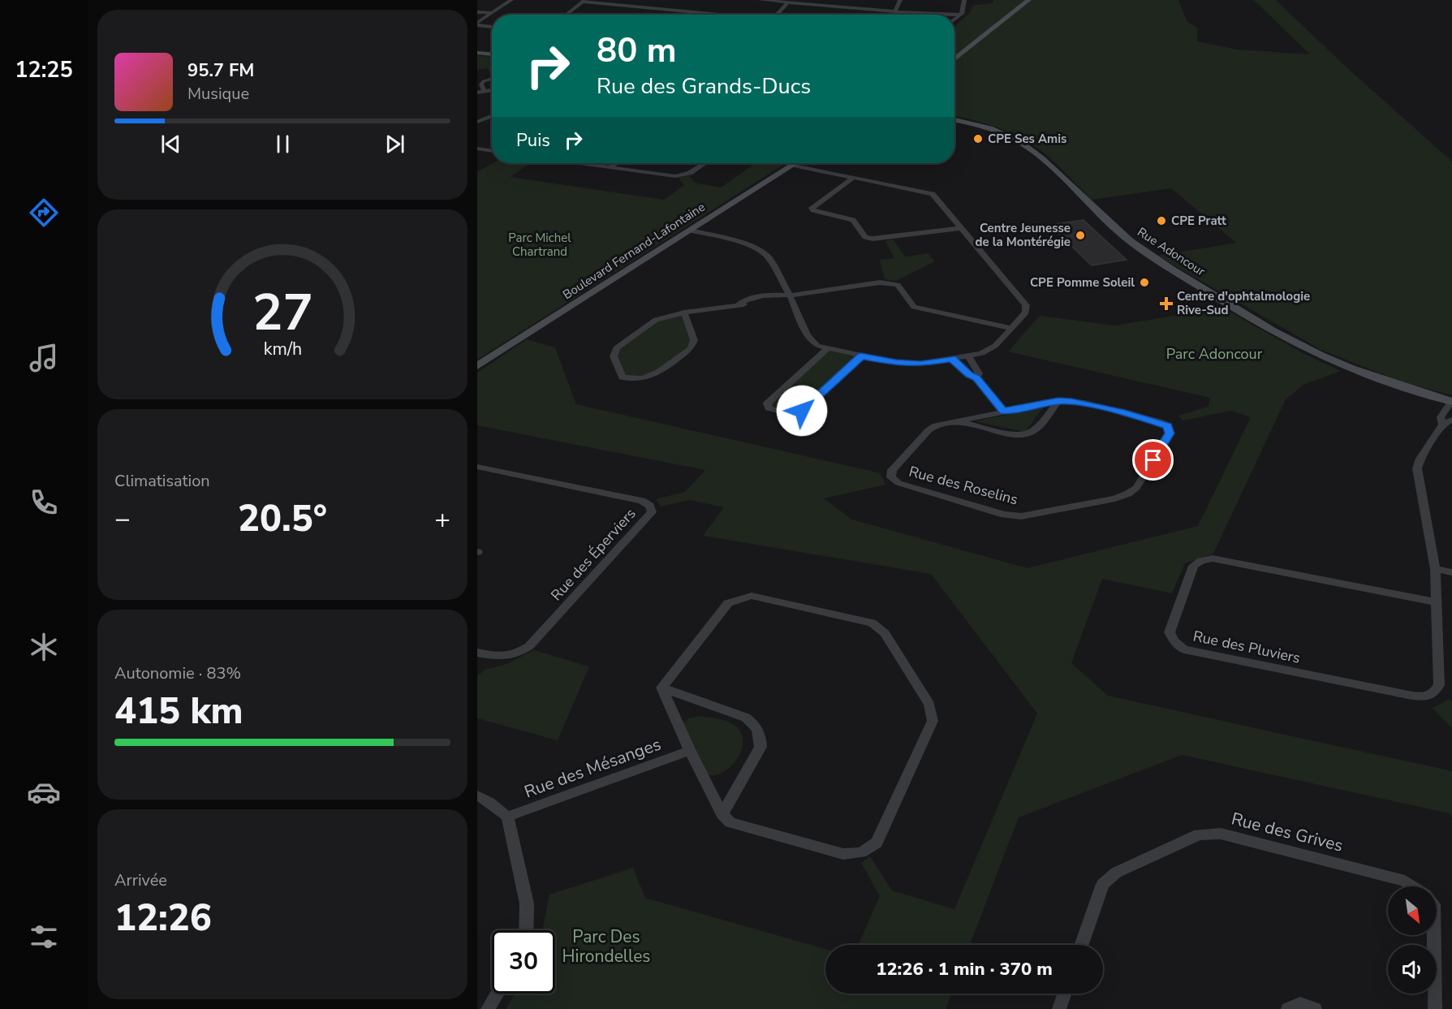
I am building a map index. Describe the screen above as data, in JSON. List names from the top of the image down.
{
  "streets": {
    "street": [
      "Boulevard Fernand-Lafontaine",
      "Rue Adoncour",
      "Rue des Roselins",
      "Rue des Éperviers",
      "Rue des Pluviers",
      "Rue des Mésanges",
      "Rue des Grives"
    ]
  },
  "crossings": [
    ["Rue Adoncour", "Rue des Pluviers"]
  ],
  "parks": ["Parc Michel Chartrand", "Parc Adoncour", "Parc Des Hirondelles"],
  "places": {
    "other": [
      "CPE Ses Amis",
      "CPE Pratt",
      "Centre Jeunesse de la Montérégie",
      "CPE Pomme Soleil"
    ],
    "health": ["Centre d'ophtalmologie Rive-Sud"]
  },
  "north": "bottom right",
  "page": {
    "tabs": "12:25",
    "turn": ["80 m", "Rue des Grands-Ducs"],
    "song": ["95.7 FM", "Musique"],
    "then": "Puis",
    "tile": [
      "Climatisation",
      ["Autonomie · 83%", "415 km"],
      ["Arrivée", "12:26"]
    ],
    "heat": ["−", "20.5°", "+"],
    "limit": "30",
    "trip": "12:26 · 1 min · 370 m",
    "gauge": ["27", "km/h"]
  }
}
